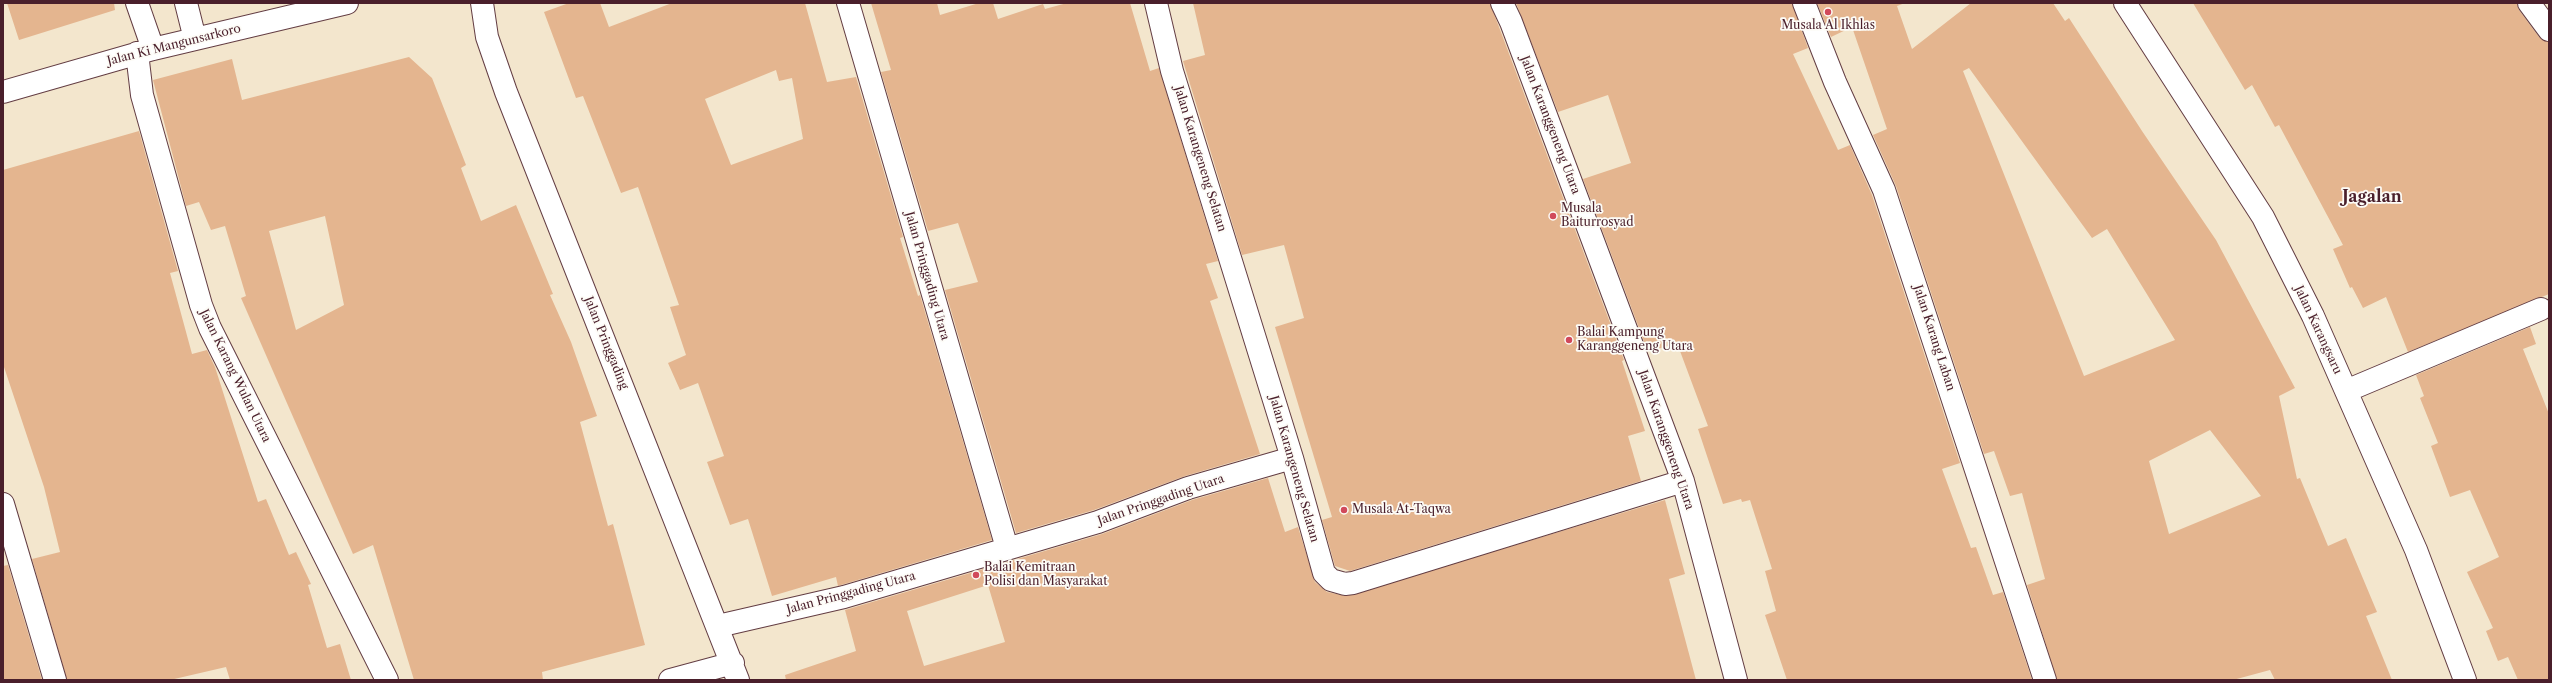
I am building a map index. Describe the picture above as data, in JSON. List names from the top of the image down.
{
  "streets": {
    "street": [
      "Jalan Ki Mangunsarkoro",
      "Jalan Karanggeneng Utara",
      "Jalan Karangeneng Selatan",
      "Jalan Pringgading Utara",
      "Jalan Karangsaru",
      "Jalan Karang Laban",
      "Jalan Pringgading",
      "Jalan Karang Wulan Utara"
    ]
  },
  "crossings": [
    ["Jalan Ki Mangunsarkoro", "Jalan Karang Wulan Utara"],
    ["Jalan Karanggeneng Utara", "Jalan Karangeneng Selatan"],
    ["Jalan Karangeneng Selatan", "Jalan Pringgading Utara"],
    ["Jalan Pringgading Utara", "Jalan Pringgading"]
  ],
  "districts": ["Jagalan"],
  "places": [
    "Musala Al Ikhlas",
    "Musala Baiturrosyad",
    "Balai Kampung Karanggeneng Utara",
    "Musala At-Taqwa",
    "Balai Kemitraan Polisi dan Masyarakat"
  ]
}
